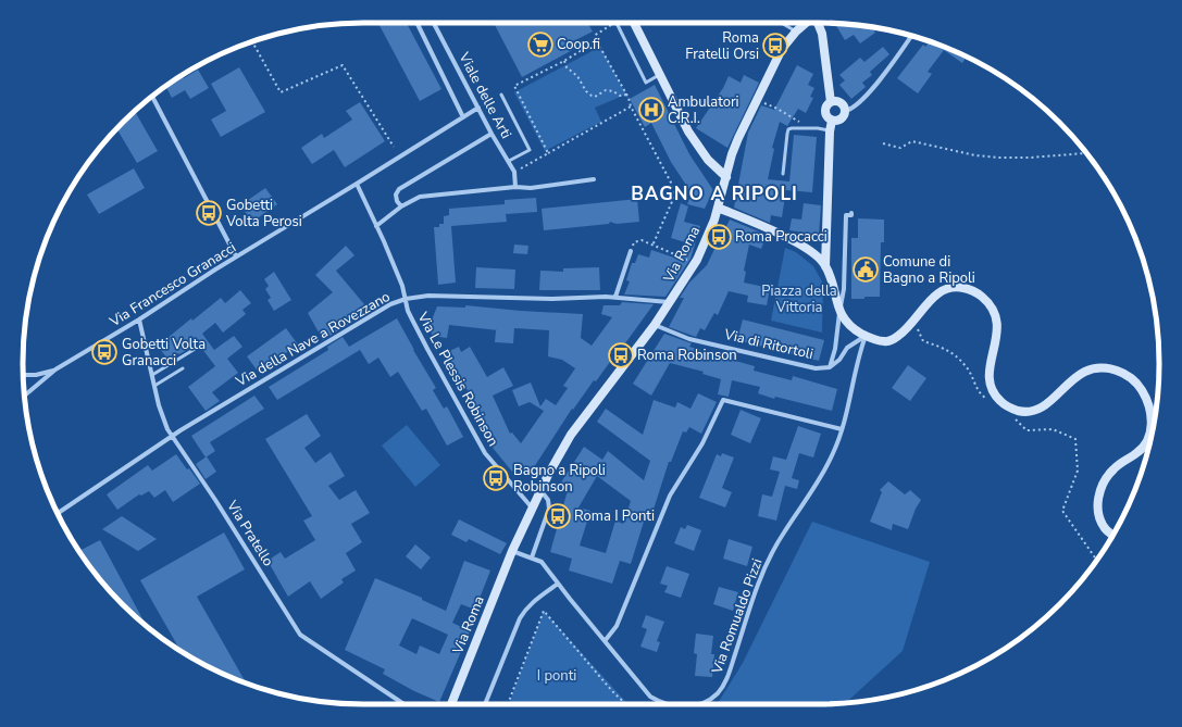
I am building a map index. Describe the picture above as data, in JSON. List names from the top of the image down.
{
  "streets": {
    "street": [
      "Viale delle Arti",
      "Via Roma",
      "Via Francesco Granacci",
      "Via della Nave a Rovezzano",
      "Via di Ritortoli",
      "Via Le Plessis Robinson",
      "Via Pratello",
      "Via Romualdo Pizzi"
    ]
  },
  "crossings": [
    ["Viale delle Arti", "Via Francesco Granacci"],
    ["Via Roma", "Via della Nave a Rovezzano"],
    ["Via Roma", "Via di Ritortoli"],
    ["Via Roma", "Via Le Plessis Robinson"],
    ["Via Francesco Granacci", "Via Le Plessis Robinson"],
    ["Via Francesco Granacci", "Via Pratello"],
    ["Via della Nave a Rovezzano", "Via Le Plessis Robinson"],
    ["Via della Nave a Rovezzano", "Via Pratello"],
    ["Via di Ritortoli", "Via Romualdo Pizzi"]
  ],
  "districts": ["BAGNO A RIPOLI"],
  "parks": ["Piazza della Vittoria", "I ponti"],
  "places": {
    "supermarket": ["Coop.fi"],
    "bus stop": [
      "Roma Fratelli Orsi",
      "Gobetti Volta Perosi",
      "Roma Procacci",
      "Gobetti Volta Granacci",
      "Roma Robinson",
      "Bagno a Ripoli Robinson",
      "Roma I Ponti"
    ],
    "hospital": ["Ambulatori C.R.I."],
    "public building": ["Comune di Bagno a Ripoli"]
  }
}
